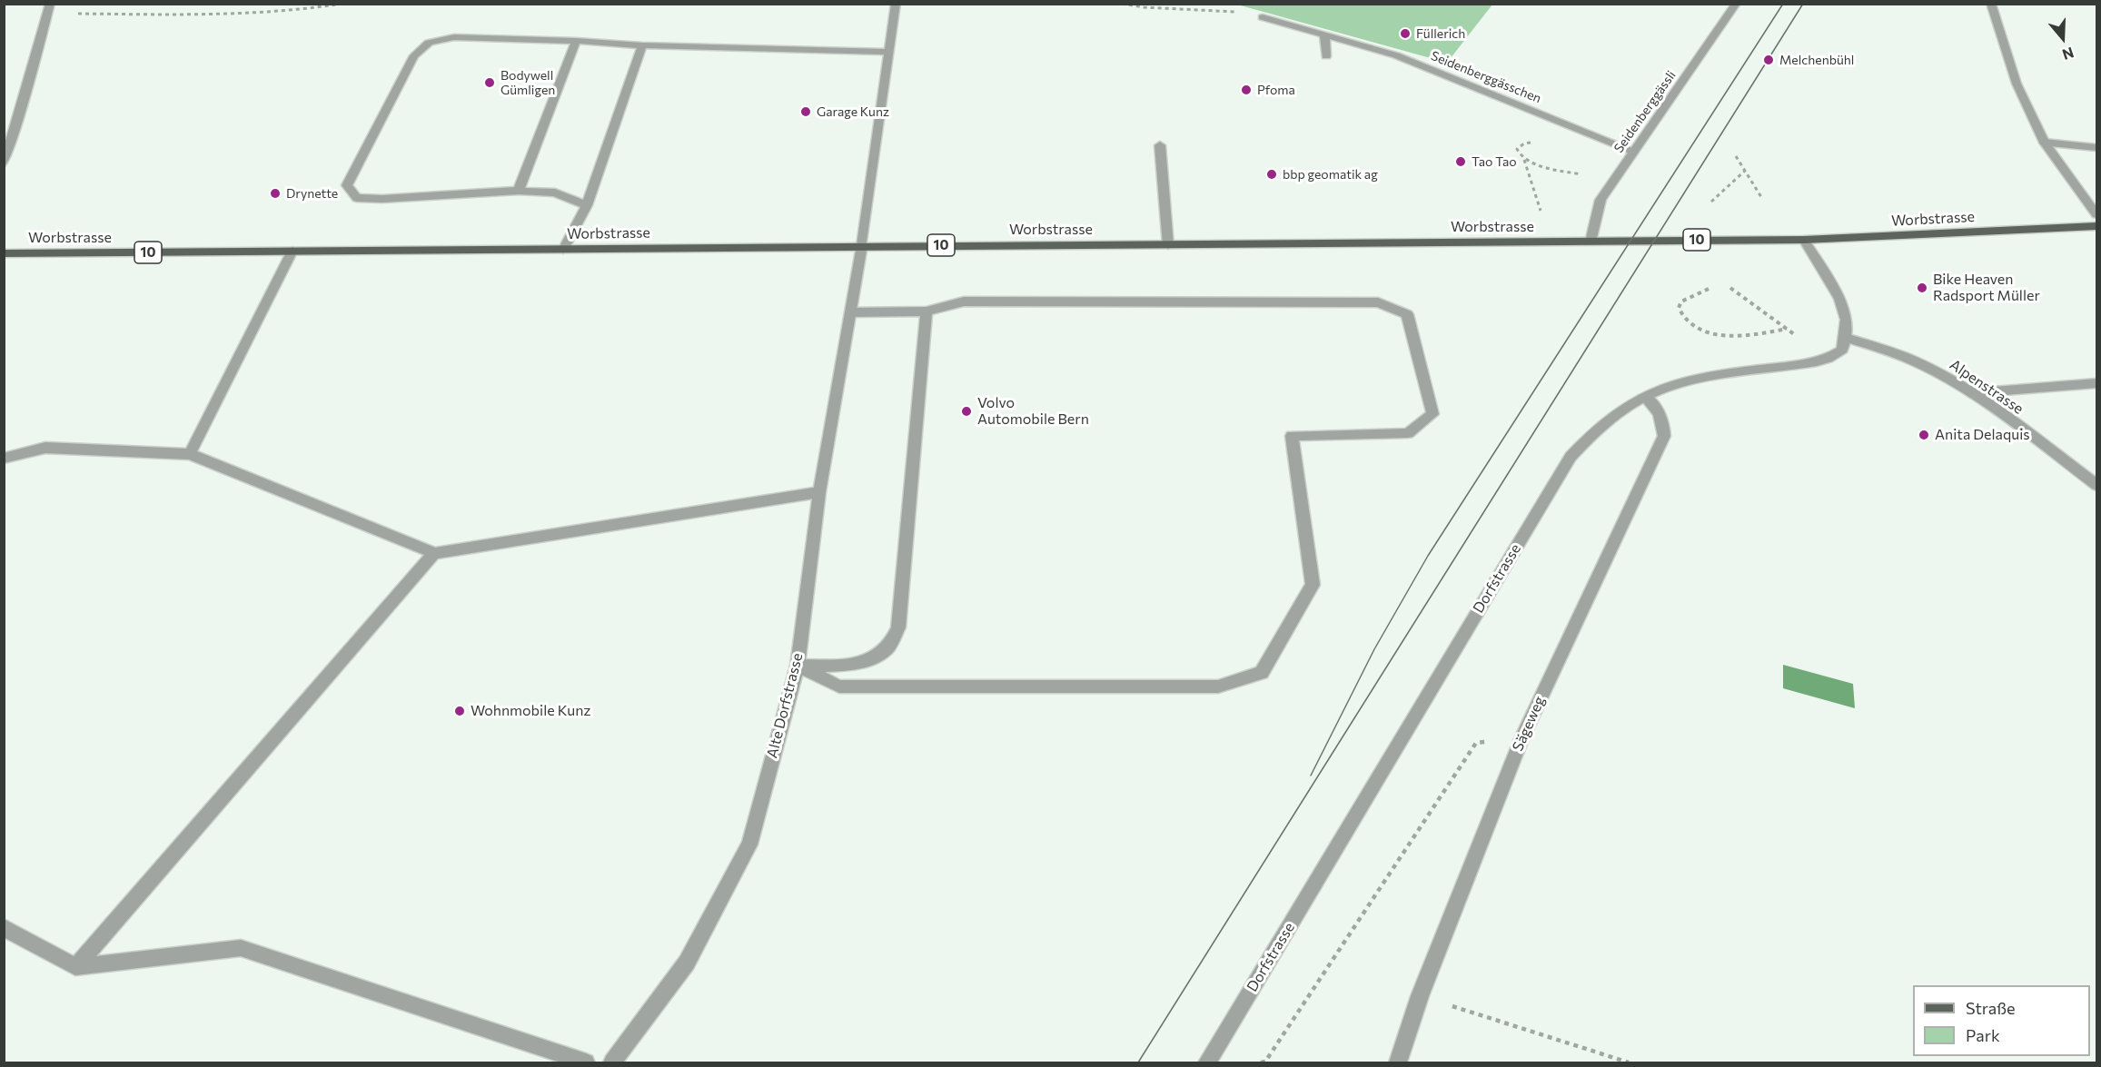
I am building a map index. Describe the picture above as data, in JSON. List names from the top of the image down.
{
  "streets": {
    "main road": ["Worbstrasse", "10"],
    "street": [
      "Seidenberggässchen",
      "Seidenberggässli",
      "Alpenstrasse",
      "Dorfstrasse",
      "Alte Dorfstrasse",
      "Sägeweg"
    ]
  },
  "crossings": [
    ["Seidenberggässchen", "Seidenberggässli"],
    ["Seidenberggässli", "Worbstrasse"],
    ["Worbstrasse", "Alte Dorfstrasse"],
    ["Alpenstrasse", "Dorfstrasse"],
    ["Dorfstrasse", "Sägeweg"]
  ],
  "places": [
    "Füllerich",
    "Melchenbühl",
    "Bodywell Gümligen",
    "Pfoma",
    "Garage Kunz",
    "Tao Tao",
    "bbp geomatik ag",
    "Drynette",
    "Bike Heaven Radsport Müller",
    "Volvo Automobile Bern",
    "Anita Delaquis",
    "Wohnmobile Kunz"
  ],
  "legend": ["Straße", "Park"],
  "north": "bottom"
}
